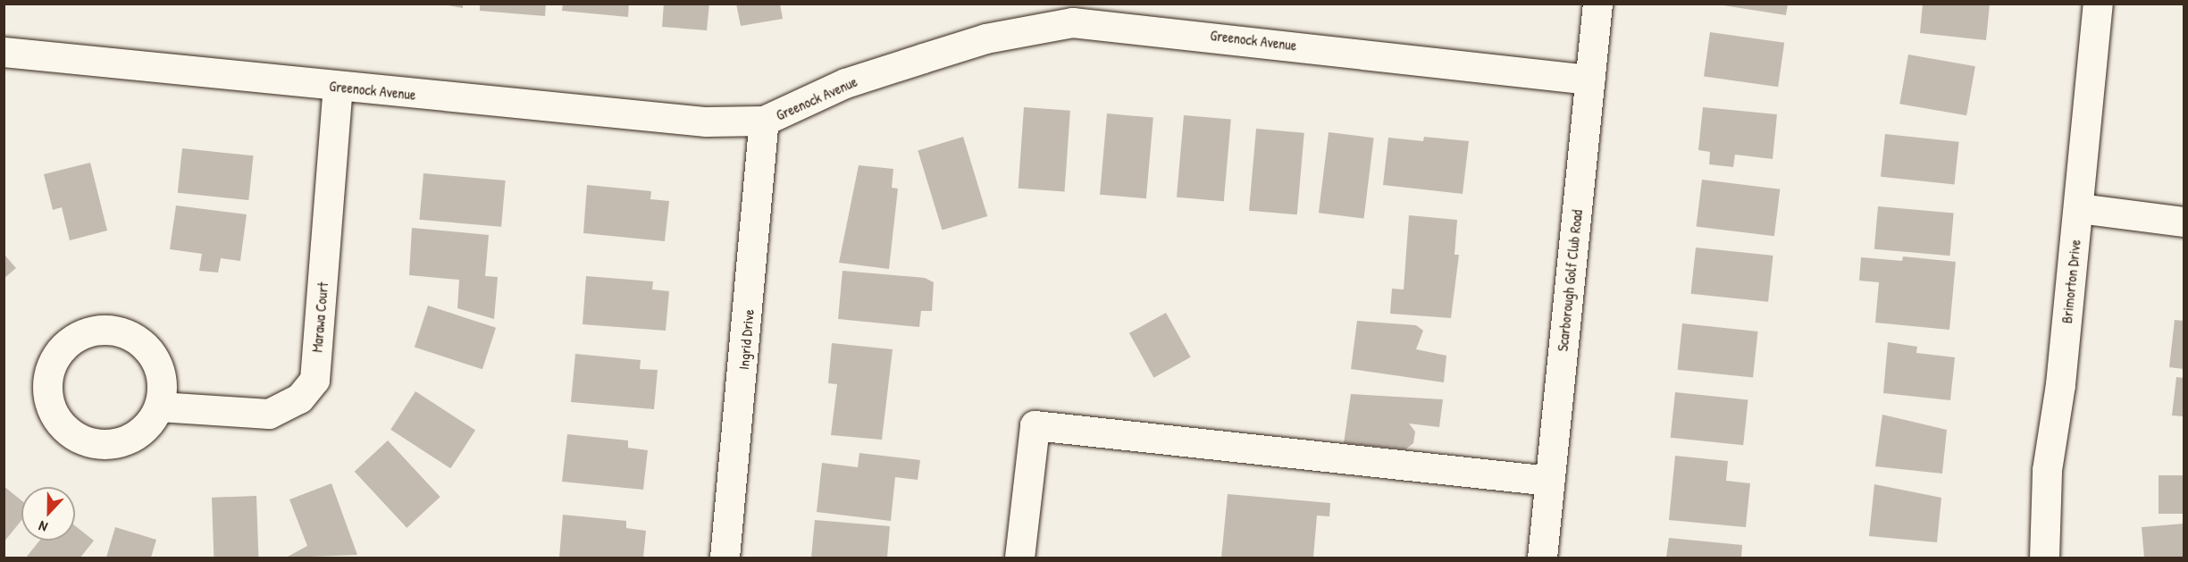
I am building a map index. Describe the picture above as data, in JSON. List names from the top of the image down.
{
  "streets": {
    "street": [
      "Greenock Avenue",
      "Scarborough Golf Club Road",
      "Brimorton Drive",
      "Marawa Court",
      "Ingrid Drive"
    ]
  },
  "crossings": [
    ["Greenock Avenue", "Scarborough Golf Club Road"],
    ["Greenock Avenue", "Marawa Court"],
    ["Greenock Avenue", "Ingrid Drive"]
  ],
  "north": "bottom"
}
